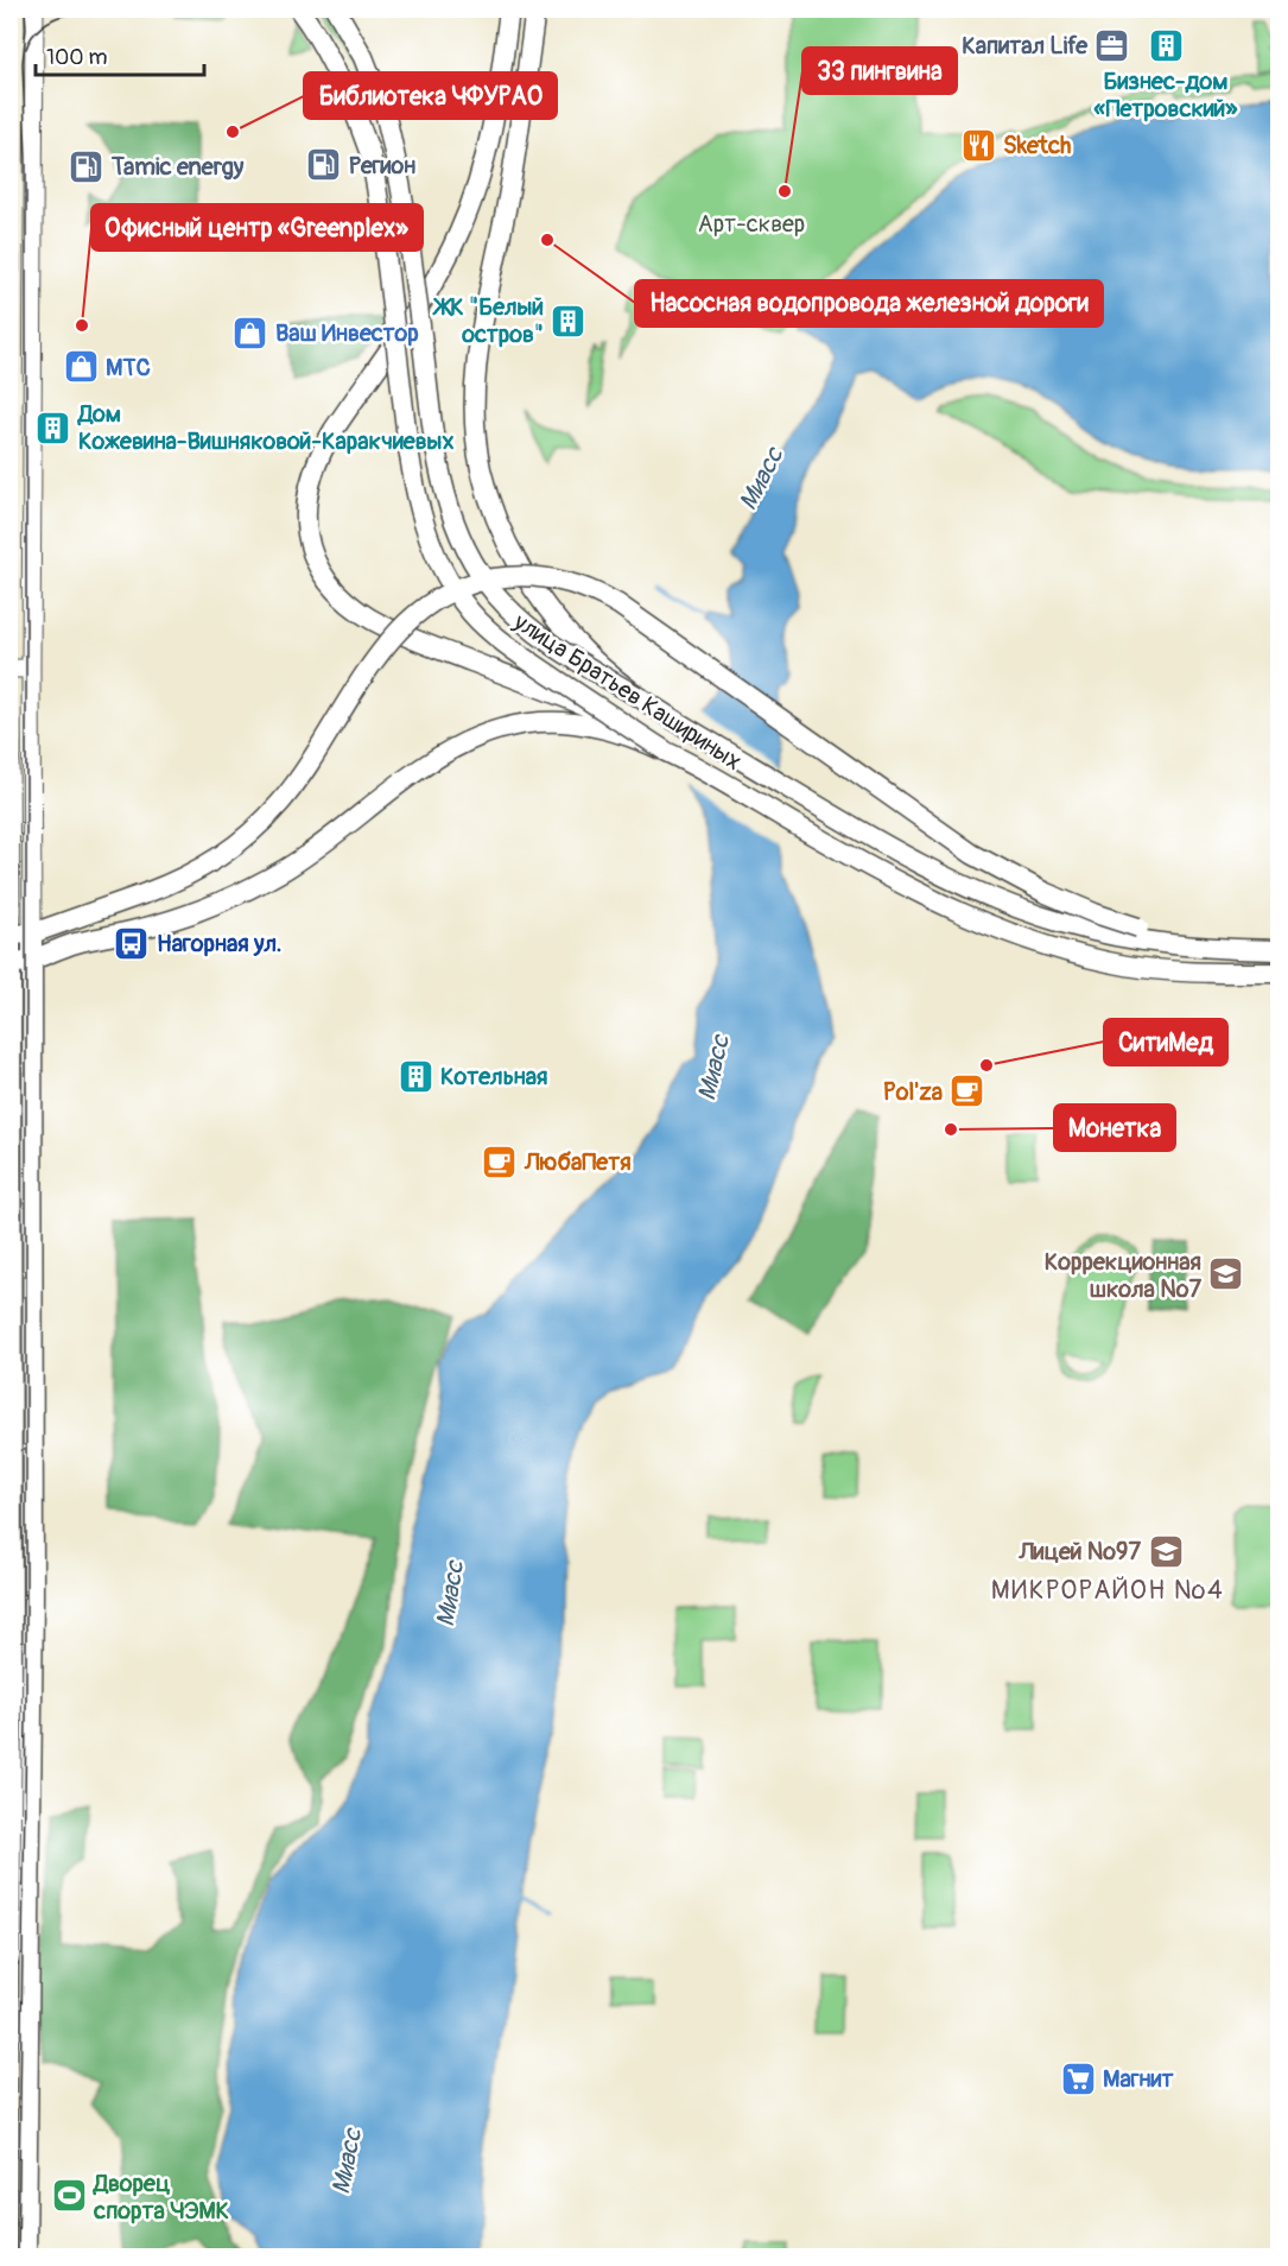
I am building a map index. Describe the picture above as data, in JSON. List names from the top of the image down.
{
  "streets": {
    "main road": ["улица Братьев Кашириных"]
  },
  "districts": ["МИКРОРАЙОН №4"],
  "water": ["Миасс"],
  "parks": ["Арт-сквер"],
  "places": {
    "office": ["Капитал Life"],
    "building": [
      "Бизнес-дом «Петровский»",
      "ЖК \"Белый остров\"",
      "Дом Кожевина-Вишняковой-Каракчиевых",
      "Котельная"
    ],
    "other": [
      "Библиотека ЧФУРАО",
      "33 пингвина",
      "Насосная водопровода железной дороги",
      "Офисный центр «Greenplex»",
      "СитиМед",
      "Монетка"
    ],
    "restaurant": ["Sketch"],
    "fuel station": ["Регион", "Tamic energy"],
    "shop": ["Ваш Инвестор", "МТС"],
    "bus stop": ["Нагорная ул."],
    "cafe": ["Pol'za", "ЛюбаПетя"],
    "school or university": ["Коррекционная школа №7", "Лицей №97"],
    "supermarket": ["Магнит"],
    "sports": ["Дворец спорта ЧЭМК"]
  },
  "scale_bar": "100 m"
}
